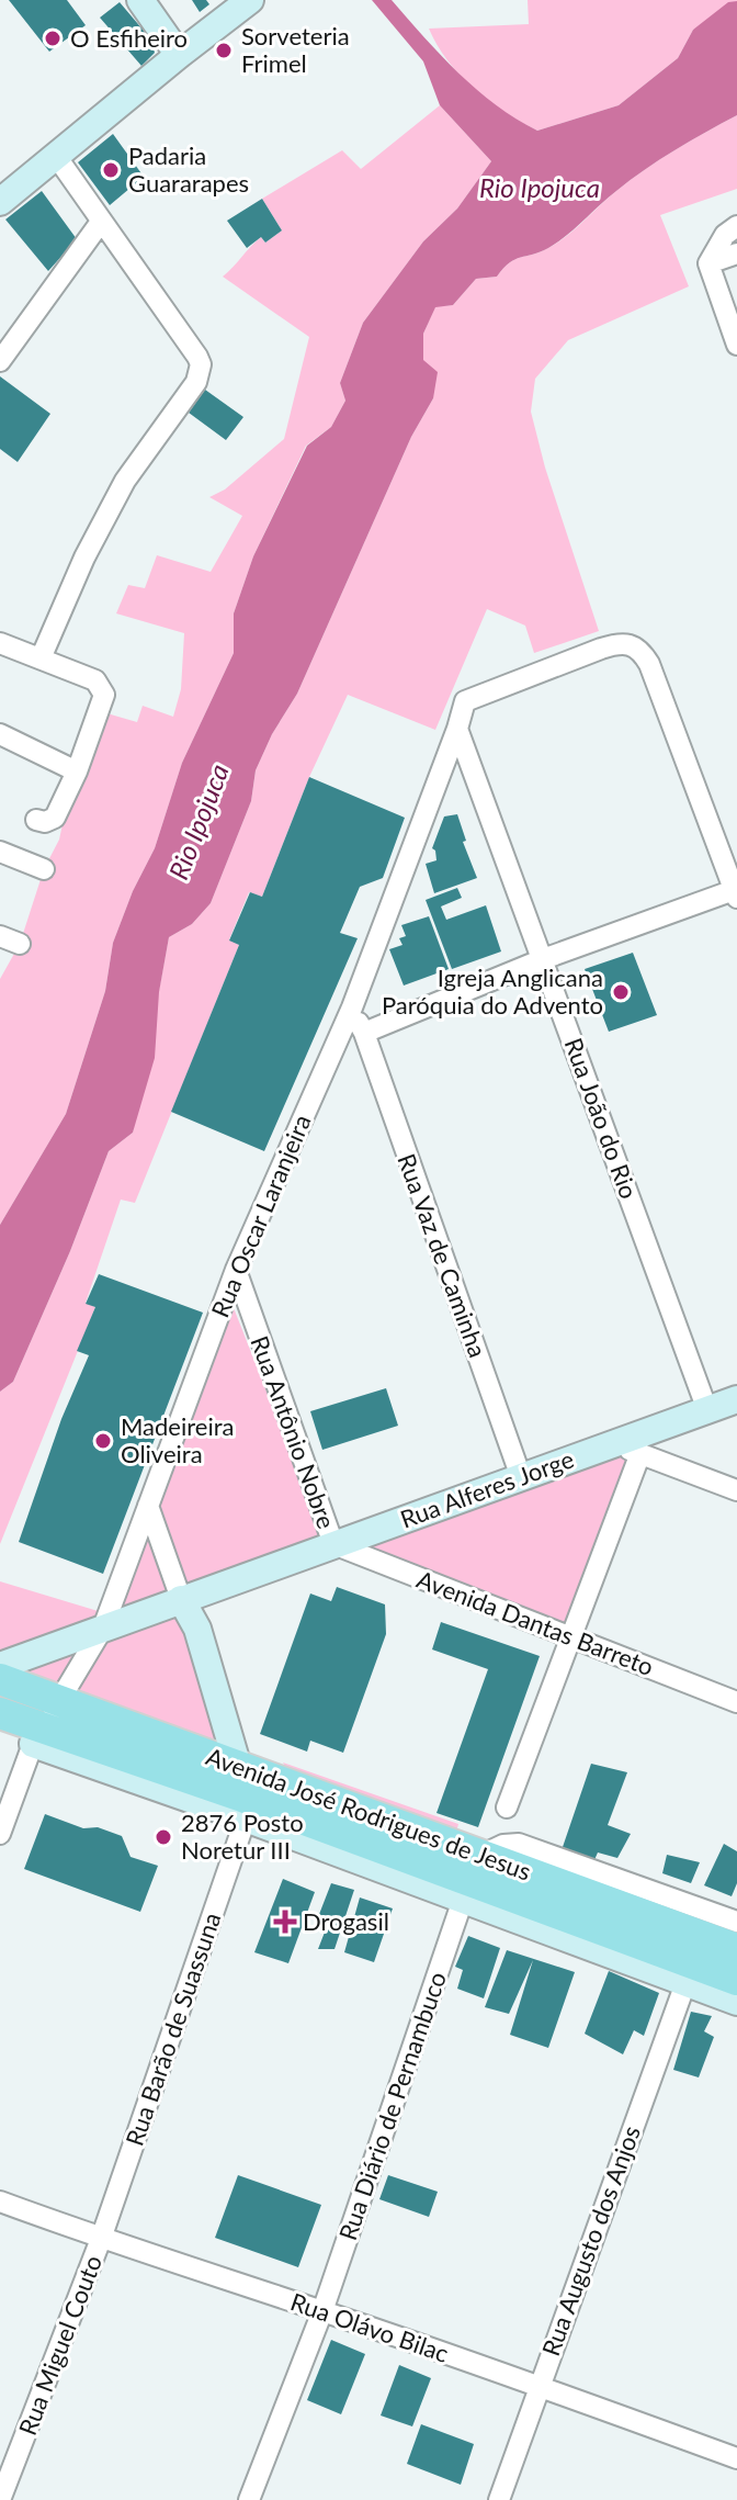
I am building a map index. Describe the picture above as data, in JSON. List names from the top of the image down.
{
  "streets": {
    "main road": ["Avenida José Rodrigues de Jesus"],
    "street": [
      "Rua João do Rio",
      "Rua Oscar Laranjeira",
      "Rua Vaz de Caminha",
      "Rua Antônio Nobre",
      "Rua Alferes Jorge",
      "Avenida Dantas Barreto",
      "Rua Barão de Suassuna",
      "Rua Diário de Pernambuco",
      "Rua Augusto dos Anjos",
      "Rua Olávo Bilac",
      "Rua Miguel Couto"
    ]
  },
  "crossings": [
    ["Rua João do Rio", "Rua Oscar Laranjeira"],
    ["Rua João do Rio", "Rua Alferes Jorge"],
    ["Rua Oscar Laranjeira", "Rua Vaz de Caminha"],
    ["Rua Oscar Laranjeira", "Rua Antônio Nobre"],
    ["Rua Oscar Laranjeira", "Rua Alferes Jorge"],
    ["Rua Oscar Laranjeira", "Avenida José Rodrigues de Jesus"],
    ["Rua Vaz de Caminha", "Rua Alferes Jorge"],
    ["Rua Antônio Nobre", "Rua Alferes Jorge"],
    ["Rua Antônio Nobre", "Avenida Dantas Barreto"],
    ["Rua Alferes Jorge", "Avenida Dantas Barreto"],
    ["Avenida José Rodrigues de Jesus", "Rua Barão de Suassuna"],
    ["Avenida José Rodrigues de Jesus", "Rua Diário de Pernambuco"],
    ["Avenida José Rodrigues de Jesus", "Rua Augusto dos Anjos"],
    ["Rua Barão de Suassuna", "Rua Olávo Bilac"],
    ["Rua Barão de Suassuna", "Rua Miguel Couto"],
    ["Rua Diário de Pernambuco", "Rua Olávo Bilac"],
    ["Rua Augusto dos Anjos", "Rua Olávo Bilac"],
    ["Rua Olávo Bilac", "Rua Miguel Couto"]
  ],
  "water": ["Rio Ipojuca"],
  "places": {
    "other": [
      "O Esfiheiro",
      "Sorveteria Frimel",
      "Padaria Guararapes",
      "Igreja Anglicana Paróquia do Advento",
      "Madeireira Oliveira",
      "2876 Posto Noretur III"
    ],
    "health": ["Drogasil"]
  }
}
